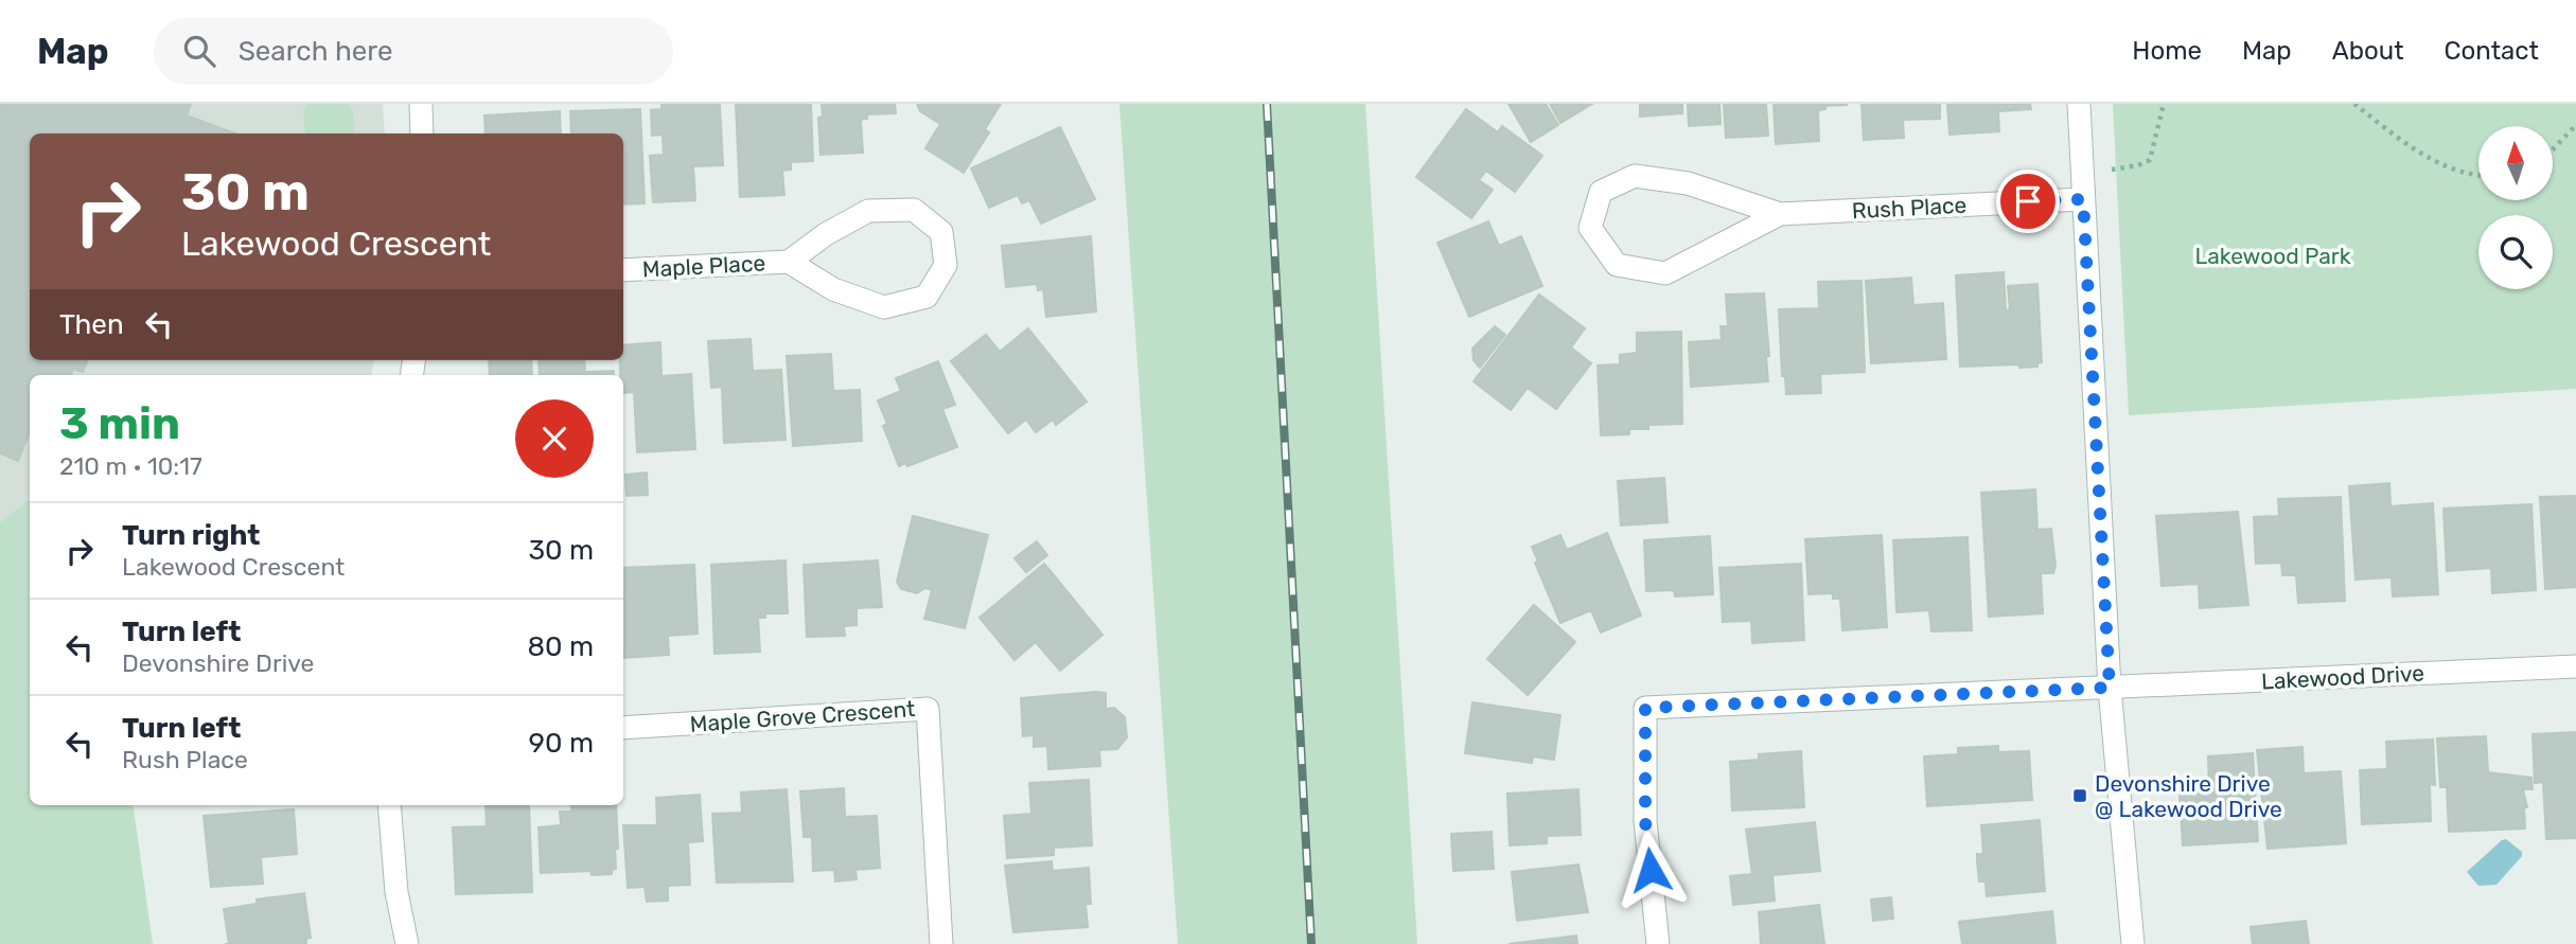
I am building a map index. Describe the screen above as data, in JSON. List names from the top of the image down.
{
  "streets": {
    "street": [
      "Rush Place",
      "Maple Place",
      "Lakewood Drive",
      "Maple Grove Crescent"
    ]
  },
  "parks": ["Lakewood Park"],
  "places": {
    "transit": ["Devonshire Drive @ Lakewood Drive"]
  },
  "north": "top",
  "page": {
    "header": "Map",
    "search": "Search here",
    "nav": [
      "Home",
      "Map",
      "About",
      "Contact"
    ],
    "turn": ["30 m", "Lakewood Crescent"],
    "then": "Then",
    "heading": ["3 min", "210 m · 10:17"],
    "list": [
      {
        "name": "Turn right",
        "note": "Lakewood Crescent",
        "value": "30 m"
      },
      {
        "name": "Turn left",
        "note": "Devonshire Drive",
        "value": "80 m"
      },
      {
        "name": "Turn left",
        "note": "Rush Place",
        "value": "90 m"
      }
    ]
  }
}
